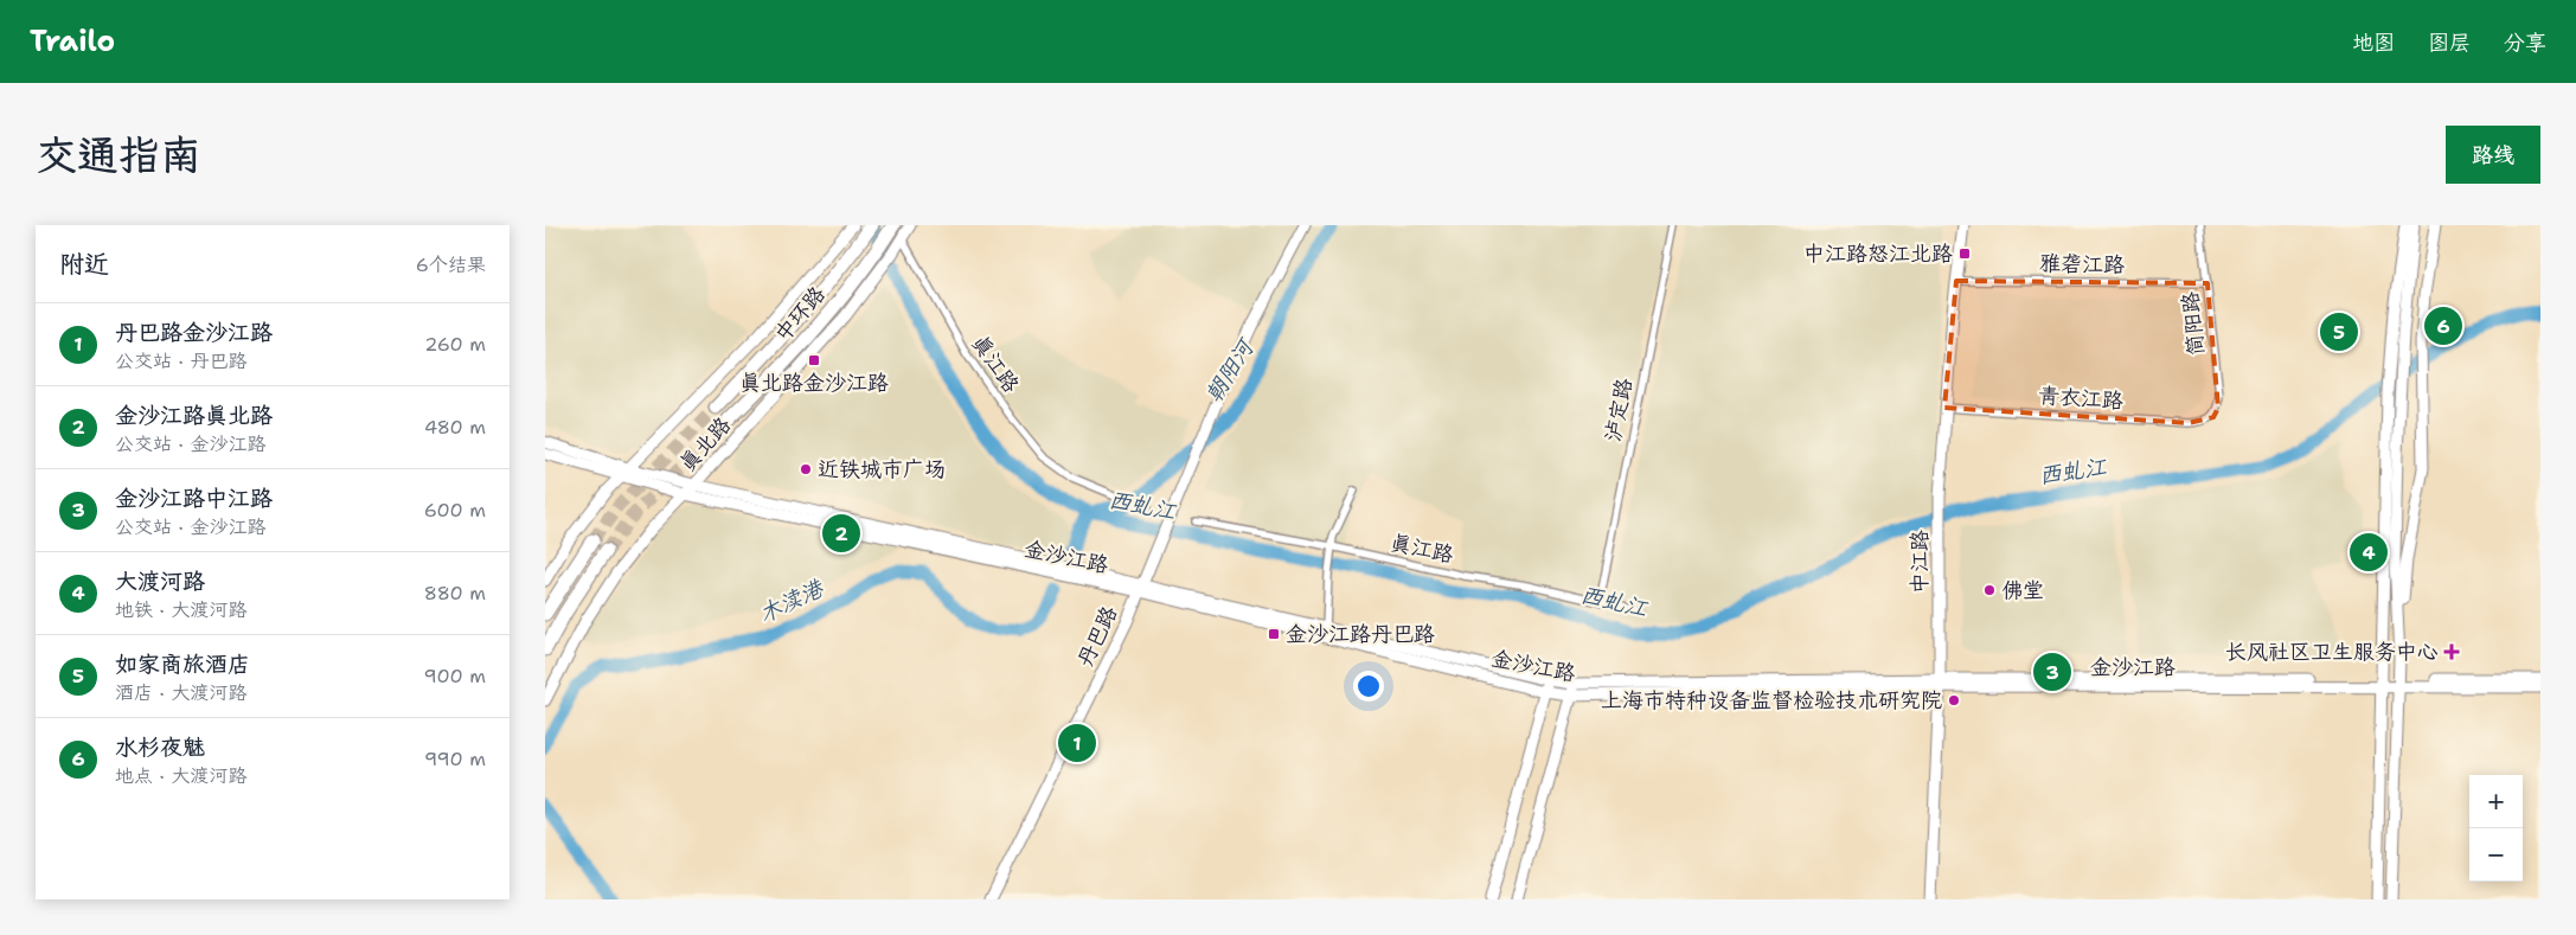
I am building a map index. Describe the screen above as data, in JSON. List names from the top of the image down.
{
  "streets": {
    "highway": ["中环路"],
    "main road": [
      "真北路",
      "金沙江路",
      "中江路",
      "丹巴路"
    ],
    "street": [
      "雅砻江路",
      "简阳路",
      "真江路",
      "青衣江路",
      "泸定路"
    ]
  },
  "crossings": [
    ["雅砻江路", "简阳路"],
    ["雅砻江路", "中江路"],
    ["简阳路", "青衣江路"],
    ["真江路", "泸定路"],
    ["真江路", "真北路"],
    ["青衣江路", "中江路"],
    ["真北路", "金沙江路"],
    ["金沙江路", "中江路"],
    ["金沙江路", "丹巴路"]
  ],
  "water": ["朝阳河", "西虬江", "木渎港"],
  "places": {
    "transit": ["中江路怒江北路", "真北路金沙江路", "金沙江路丹巴路"],
    "other": ["近铁城市广场", "佛堂", "上海市特种设备监督检验技术研究院"],
    "health": ["长风社区卫生服务中心"]
  },
  "page": {
    "header": "Trailo",
    "nav": ["地图", "图层", "分享"],
    "buttons": "路线",
    "title": "交通指南",
    "heading": ["附近", "6个结果"],
    "list": [
      {
        "mark": "1",
        "name": "丹巴路金沙江路",
        "note": "公交站 · 丹巴路",
        "value": "260 m"
      },
      {
        "mark": "2",
        "name": "金沙江路真北路",
        "note": "公交站 · 金沙江路",
        "value": "480 m"
      },
      {
        "mark": "3",
        "name": "金沙江路中江路",
        "note": "公交站 · 金沙江路",
        "value": "600 m"
      },
      {
        "mark": "4",
        "name": "大渡河路",
        "note": "地铁 · 大渡河路",
        "value": "880 m"
      },
      {
        "mark": "5",
        "name": "如家商旅酒店",
        "note": "酒店 · 大渡河路",
        "value": "900 m"
      },
      {
        "mark": "6",
        "name": "水杉夜魅",
        "note": "地点 · 大渡河路",
        "value": "990 m"
      }
    ],
    "pins": [
      "6",
      "5",
      "2",
      "4",
      "3",
      "1"
    ],
    "map_buttons": ["+", "−"]
  }
}
